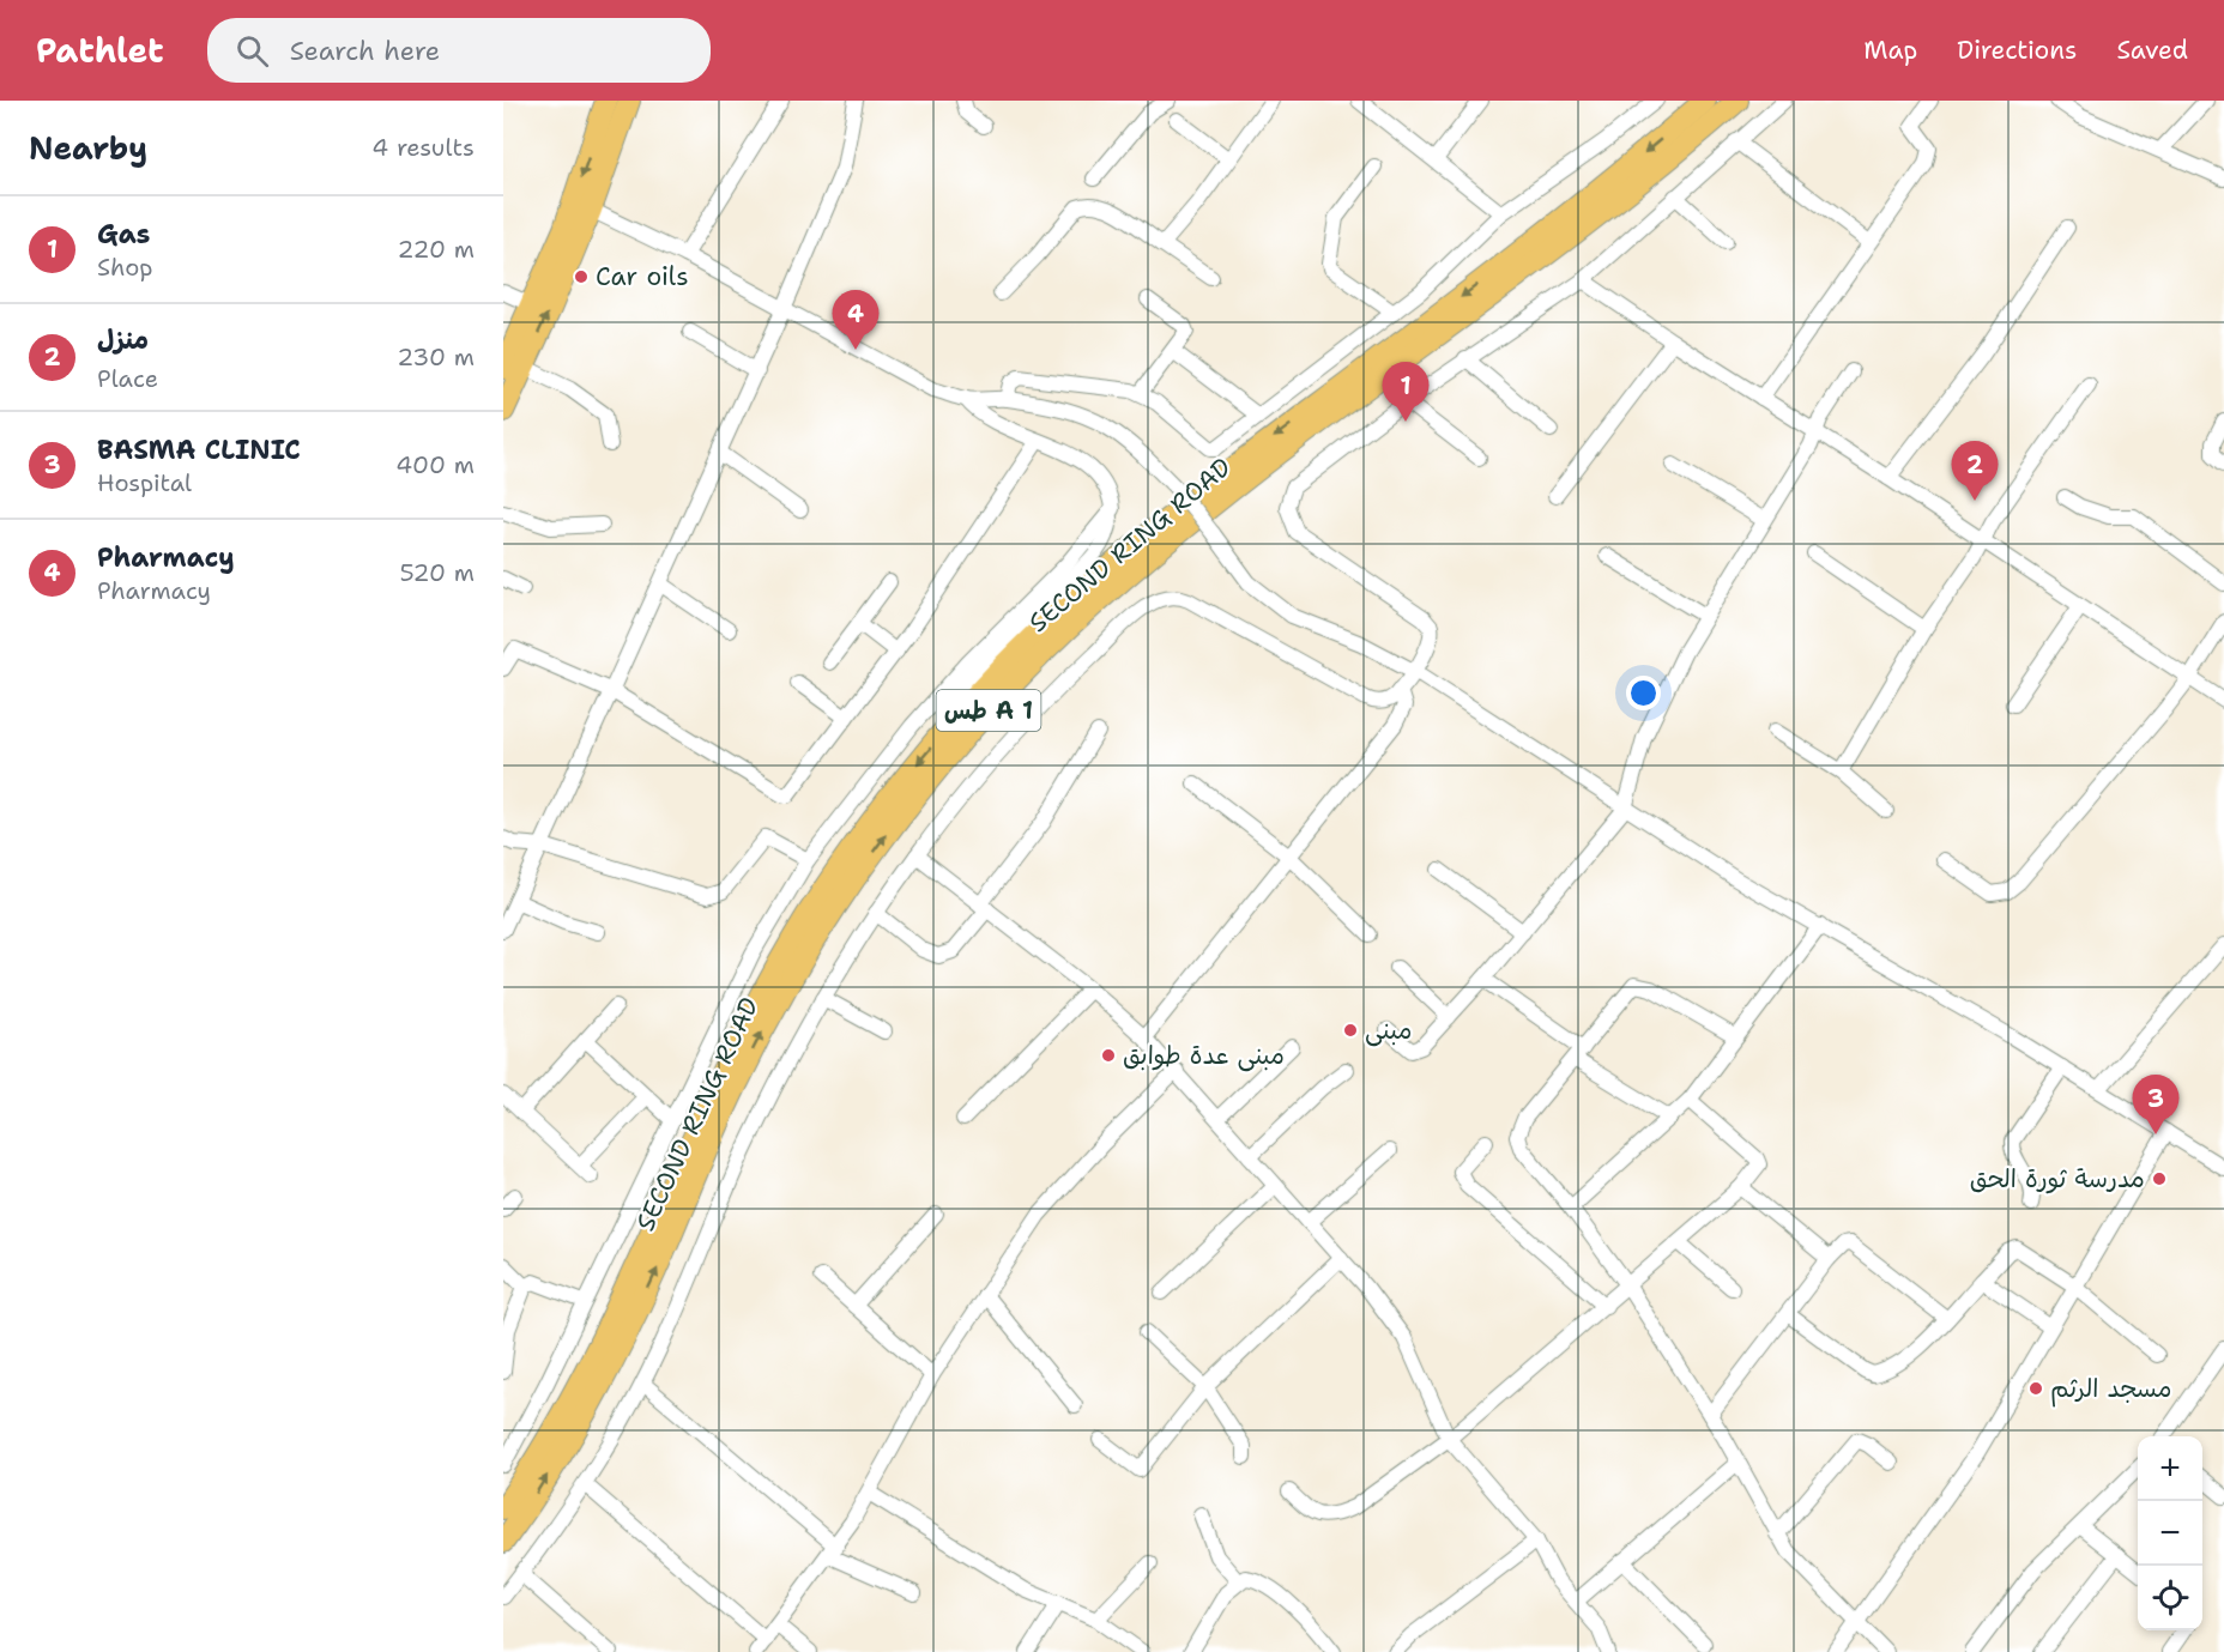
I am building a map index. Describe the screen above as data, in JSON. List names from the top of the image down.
{
  "streets": {
    "highway": ["SECOND RING ROAD", "طس A 1"]
  },
  "places": [
    "Car oils",
    "مبنى",
    "مبنى عدة طوابق",
    "مدرسة ثورة الحق",
    "مسجد الرثم"
  ],
  "page": {
    "header": "Pathlet",
    "search": "Search here",
    "nav": ["Map", "Directions", "Saved"],
    "heading": ["Nearby", "4 results"],
    "list": [
      {
        "mark": "1",
        "name": "Gas",
        "note": "Shop",
        "value": "220 m"
      },
      {
        "mark": "2",
        "name": "منزل",
        "note": "Place",
        "value": "230 m"
      },
      {
        "mark": "3",
        "name": "BASMA CLINIC",
        "note": "Hospital",
        "value": "400 m"
      },
      {
        "mark": "4",
        "name": "Pharmacy",
        "note": "Pharmacy",
        "value": "520 m"
      }
    ],
    "pins": [
      "4",
      "1",
      "2",
      "3"
    ],
    "map_buttons": ["+", "−"]
  }
}
